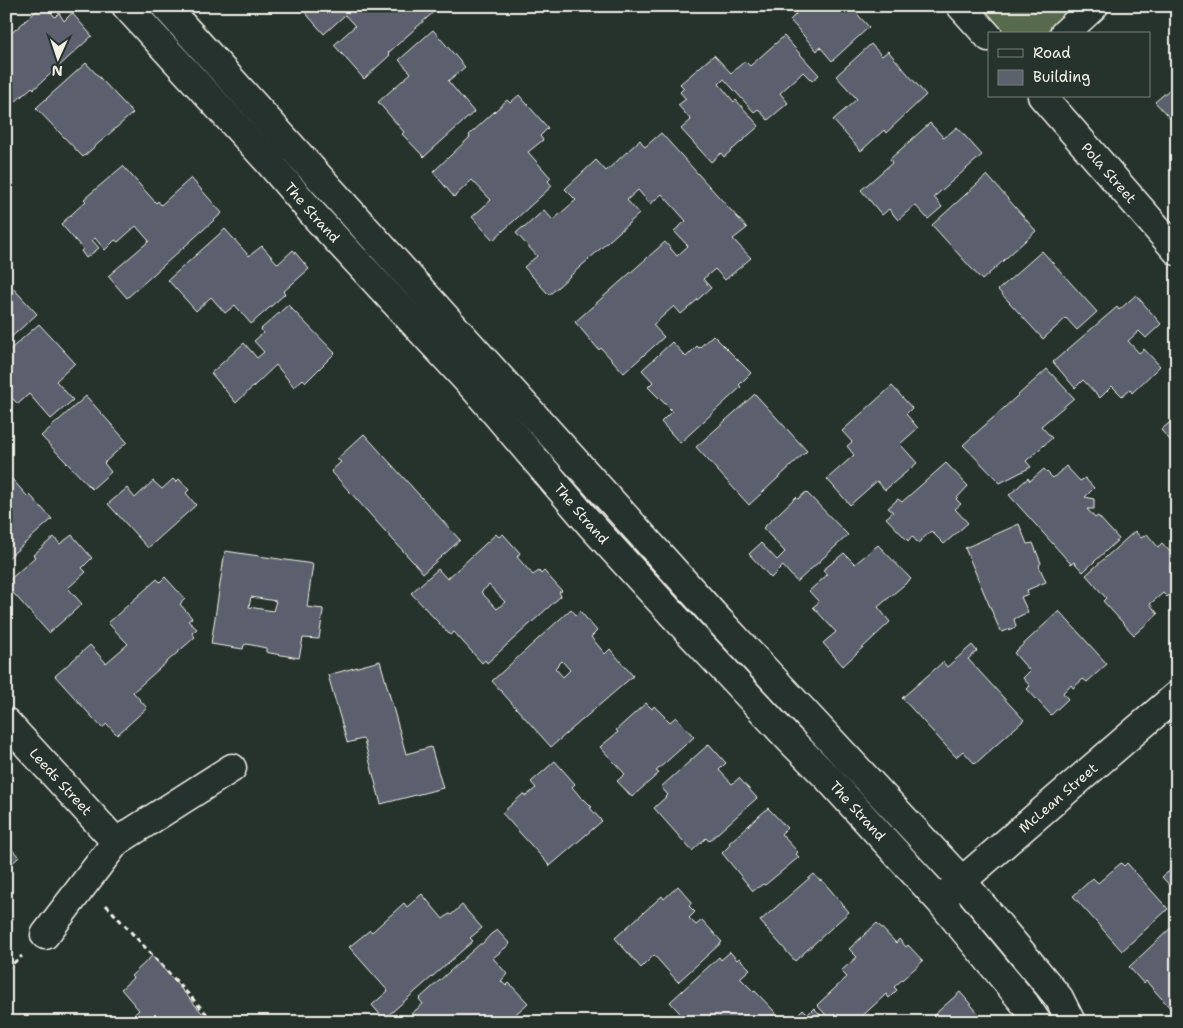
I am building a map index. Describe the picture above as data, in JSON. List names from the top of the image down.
{
  "streets": {
    "street": [
      "Pola Street",
      "The Strand",
      "Leeds Street",
      "McLean Street"
    ]
  },
  "crossings": [
    ["The Strand", "McLean Street"]
  ],
  "legend": ["Road", "Building"],
  "north": "bottom"
}
